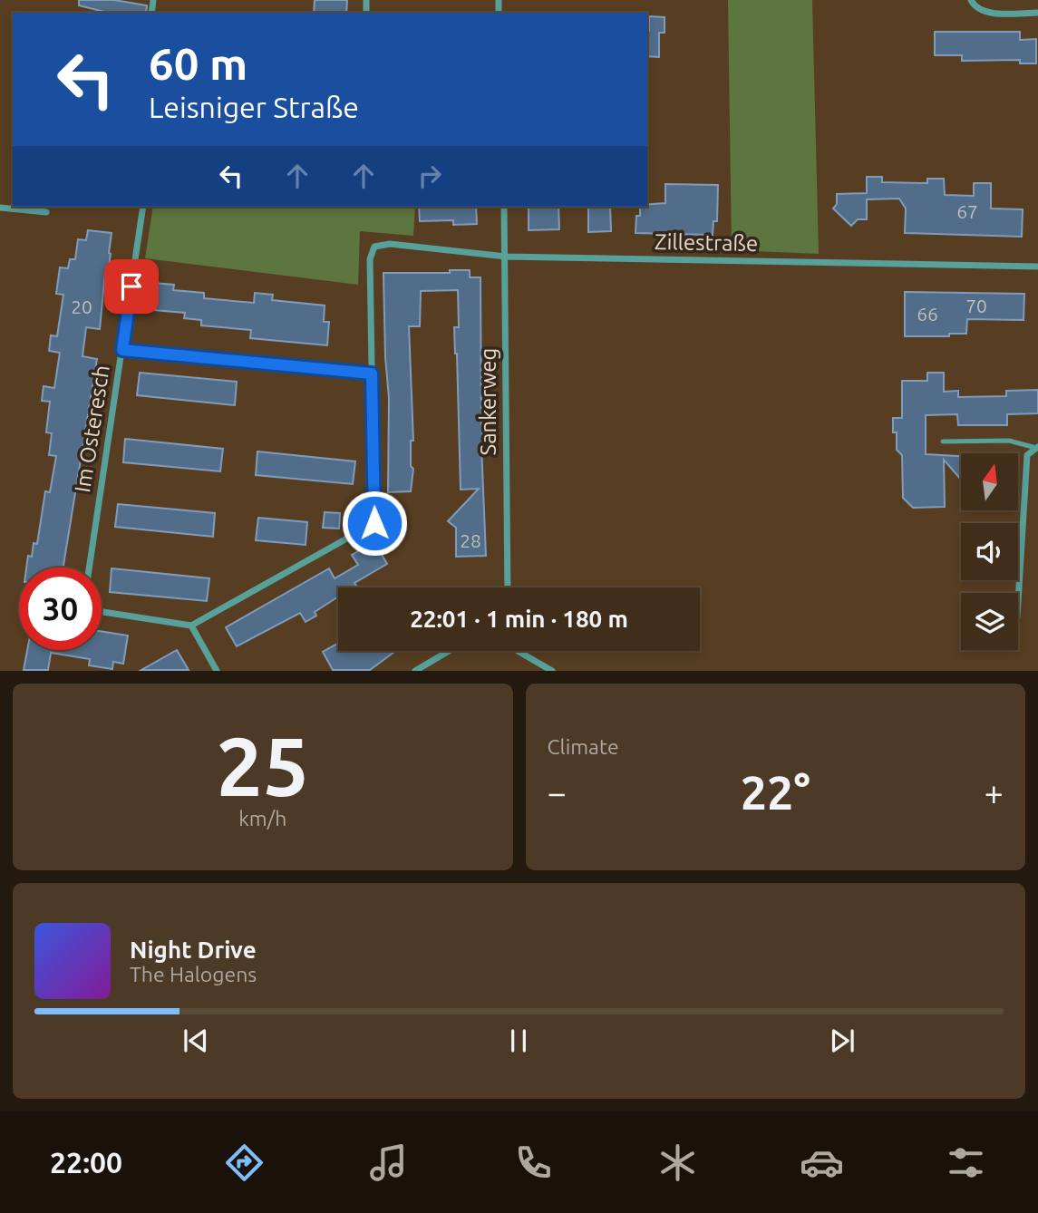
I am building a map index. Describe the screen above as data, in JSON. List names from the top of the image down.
{
  "streets": {
    "street": ["Zillestraße", "Sankerweg", "Im Osteresch"]
  },
  "crossings": [
    ["Zillestraße", "Sankerweg"]
  ],
  "house_numbers": [
    "67",
    "70",
    "20",
    "66",
    "28"
  ],
  "north": "top",
  "page": {
    "turn": ["60 m", "Leisniger Straße"],
    "limit": "30",
    "trip": "22:01 · 1 min · 180 m",
    "tile": [
      ["25", "km/h"],
      "Climate"
    ],
    "heat": ["−", "22°", "+"],
    "song": ["Night Drive", "The Halogens"],
    "tabs": "22:00"
  }
}
